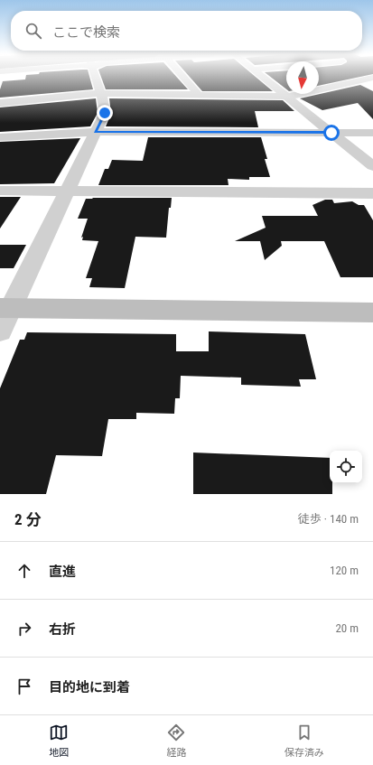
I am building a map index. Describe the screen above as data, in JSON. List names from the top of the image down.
{
  "north": "bottom",
  "page": {
    "search": "ここで検索",
    "heading": ["2 分", "徒歩 · 140 m"],
    "list": [
      ["直進", "120 m"],
      ["右折", "20 m"],
      "目的地に到着"
    ],
    "nav": ["地図", "経路", "保存済み"]
  }
}
